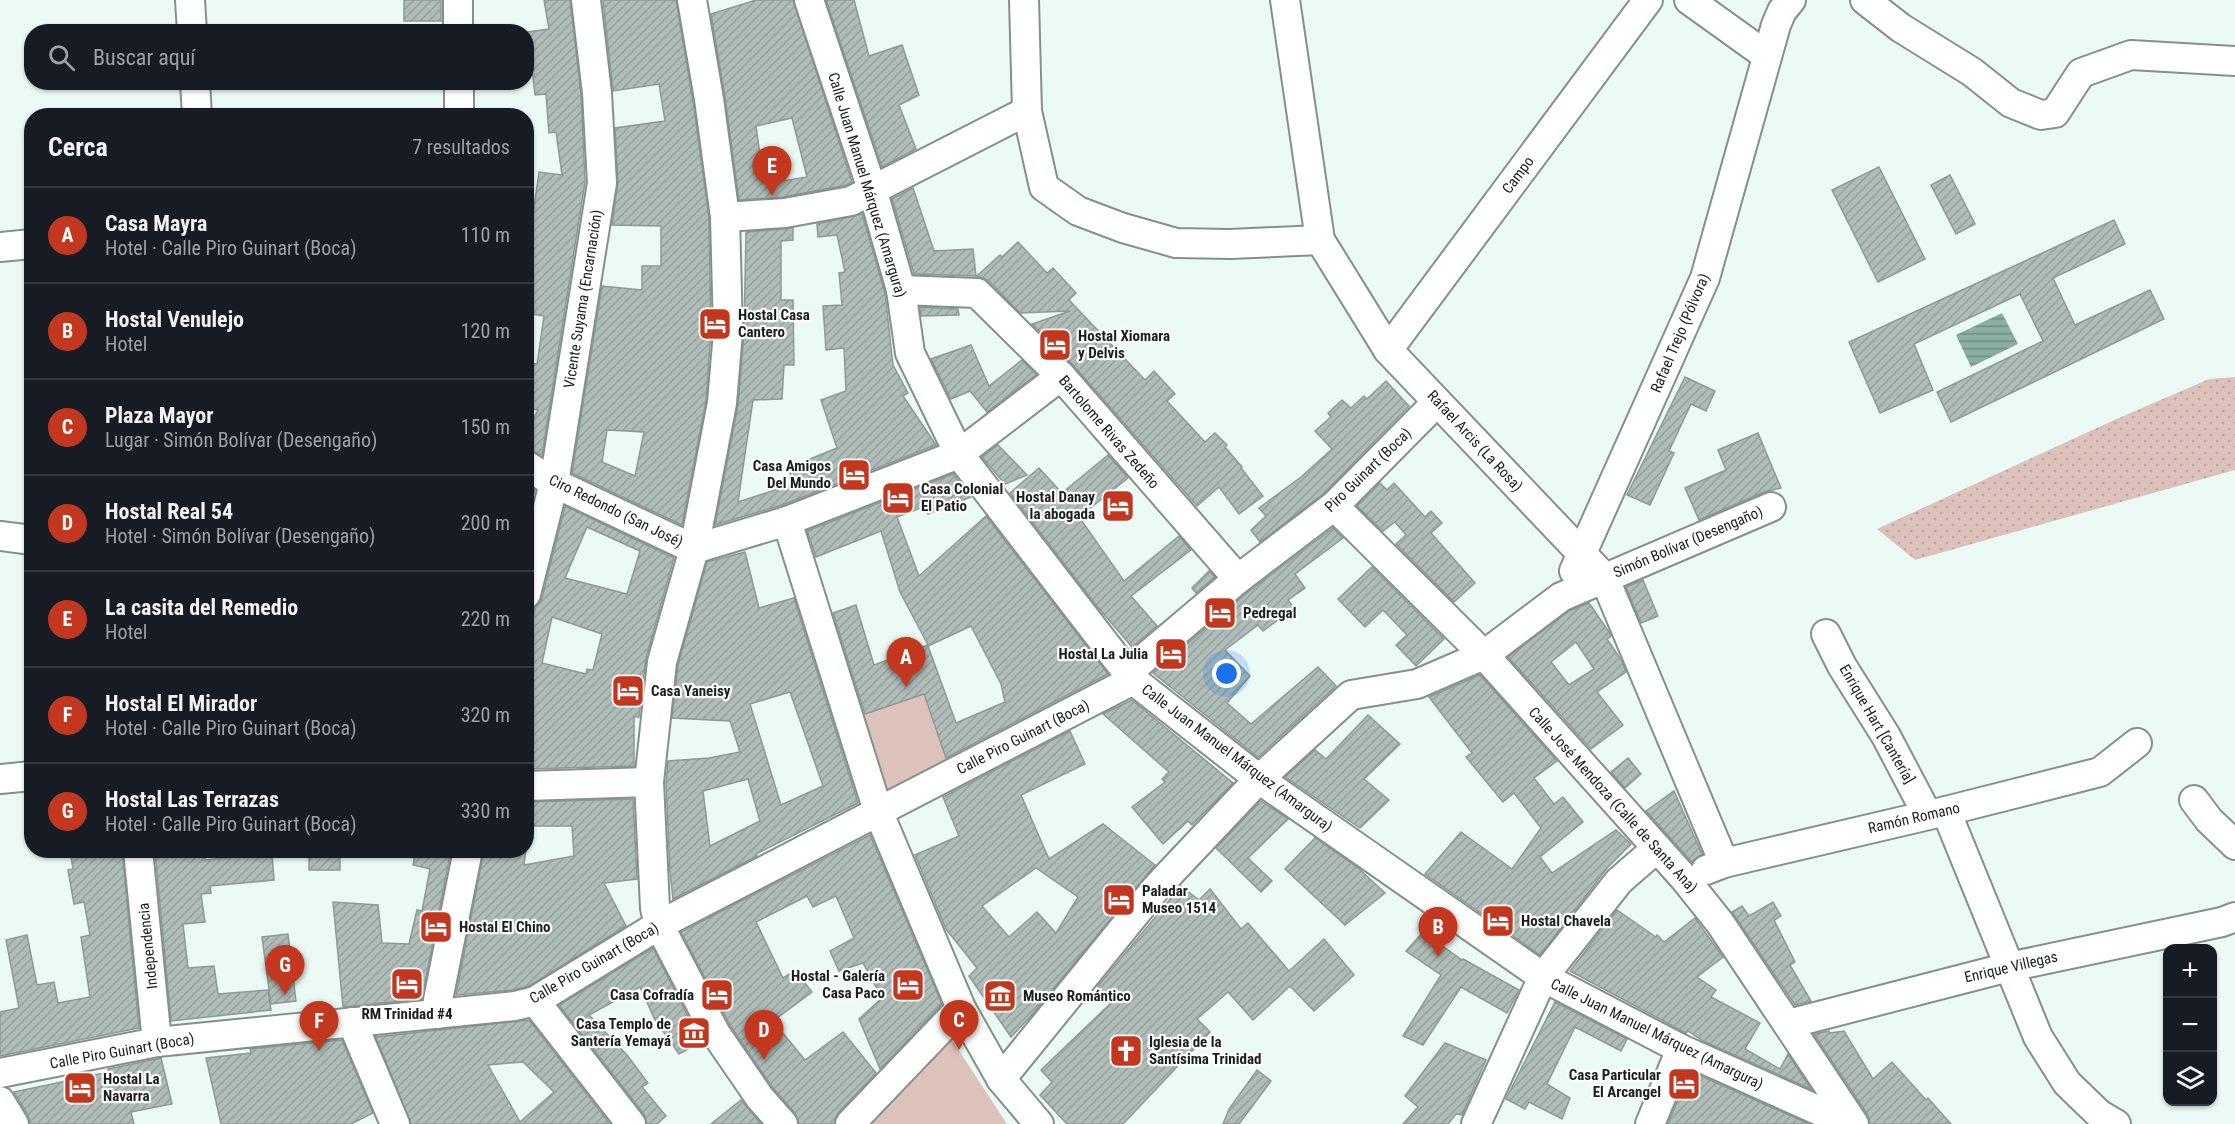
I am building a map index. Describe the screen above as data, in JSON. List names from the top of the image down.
{
  "streets": {
    "street": [
      "Campo",
      "Calle Juan Manuel Márquez (Amargura)",
      "Vicente Suyama (Encarnación)",
      "Rafael Trejo (Pólvora)",
      "Bartolome Rivas Zedeño",
      "Rafael Arcis (La Rosa)",
      "Piro Guinart (Boca)",
      "Ciro Redondo (San José)",
      "Simón Bolívar (Desengaño)",
      "Enrique Hart [Cantería]",
      "Calle Piro Guinart (Boca)",
      "Calle José Mendoza (Calle de Santa Ana)",
      "Ramón Romano",
      "Independencia",
      "Enrique Villegas"
    ]
  },
  "crossings": [
    ["Campo", "Rafael Arcis (La Rosa)"],
    ["Calle Juan Manuel Márquez (Amargura)", "Bartolome Rivas Zedeño"],
    ["Calle Juan Manuel Márquez (Amargura)", "Ciro Redondo (San José)"],
    ["Calle Juan Manuel Márquez (Amargura)", "Calle Piro Guinart (Boca)"],
    ["Vicente Suyama (Encarnación)", "Ciro Redondo (San José)"],
    ["Rafael Trejo (Pólvora)", "Rafael Arcis (La Rosa)"],
    ["Rafael Trejo (Pólvora)", "Simón Bolívar (Desengaño)"],
    ["Bartolome Rivas Zedeño", "Piro Guinart (Boca)"],
    ["Bartolome Rivas Zedeño", "Ciro Redondo (San José)"],
    ["Bartolome Rivas Zedeño", "Calle Piro Guinart (Boca)"],
    ["Rafael Arcis (La Rosa)", "Piro Guinart (Boca)"],
    ["Rafael Arcis (La Rosa)", "Simón Bolívar (Desengaño)"],
    ["Rafael Arcis (La Rosa)", "Ramón Romano"],
    ["Piro Guinart (Boca)", "Calle Piro Guinart (Boca)"],
    ["Piro Guinart (Boca)", "Calle José Mendoza (Calle de Santa Ana)"],
    ["Enrique Hart [Cantería]", "Ramón Romano"],
    ["Enrique Hart [Cantería]", "Enrique Villegas"],
    ["Calle Piro Guinart (Boca)", "Independencia"],
    ["Calle José Mendoza (Calle de Santa Ana)", "Ramón Romano"],
    ["Calle José Mendoza (Calle de Santa Ana)", "Enrique Villegas"]
  ],
  "places": {
    "hotel": [
      "Hostal Casa Cantero",
      "Hostal Xiomara y Delvis",
      "Casa Amigos Del Mundo",
      "Casa Colonial El Patio",
      "Hostal Danay la abogada",
      "Pedregal",
      "Hostal La Julia",
      "Casa Yaneisy",
      "Paladar Museo 1514",
      "Hostal Chavela",
      "Hostal El Chino",
      "RM Trinidad #4",
      "Hostal - Galería Casa Paco",
      "Casa Cofradía",
      "Casa Particular El Arcangel",
      "Hostal La Navarra"
    ],
    "museum": ["Museo Romántico", "Casa Templo de Santería Yemayá"],
    "church": ["Iglesia de la Santísima Trinidad"]
  },
  "page": {
    "search": "Buscar aquí",
    "heading": ["Cerca", "7 resultados"],
    "pins": [
      "E",
      "A",
      "B",
      "G",
      "C",
      "F",
      "D"
    ],
    "list": [
      {
        "mark": "A",
        "name": "Casa Mayra",
        "note": "Hotel · Calle Piro Guinart (Boca)",
        "value": "110 m"
      },
      {
        "mark": "B",
        "name": "Hostal Venulejo",
        "note": "Hotel",
        "value": "120 m"
      },
      {
        "mark": "C",
        "name": "Plaza Mayor",
        "note": "Lugar · Simón Bolívar (Desengaño)",
        "value": "150 m"
      },
      {
        "mark": "D",
        "name": "Hostal Real 54",
        "note": "Hotel · Simón Bolívar (Desengaño)",
        "value": "200 m"
      },
      {
        "mark": "E",
        "name": "La casita del Remedio",
        "note": "Hotel",
        "value": "220 m"
      },
      {
        "mark": "F",
        "name": "Hostal El Mirador",
        "note": "Hotel · Calle Piro Guinart (Boca)",
        "value": "320 m"
      },
      {
        "mark": "G",
        "name": "Hostal Las Terrazas",
        "note": "Hotel · Calle Piro Guinart (Boca)",
        "value": "330 m"
      }
    ],
    "map_buttons": ["+", "−"]
  }
}
